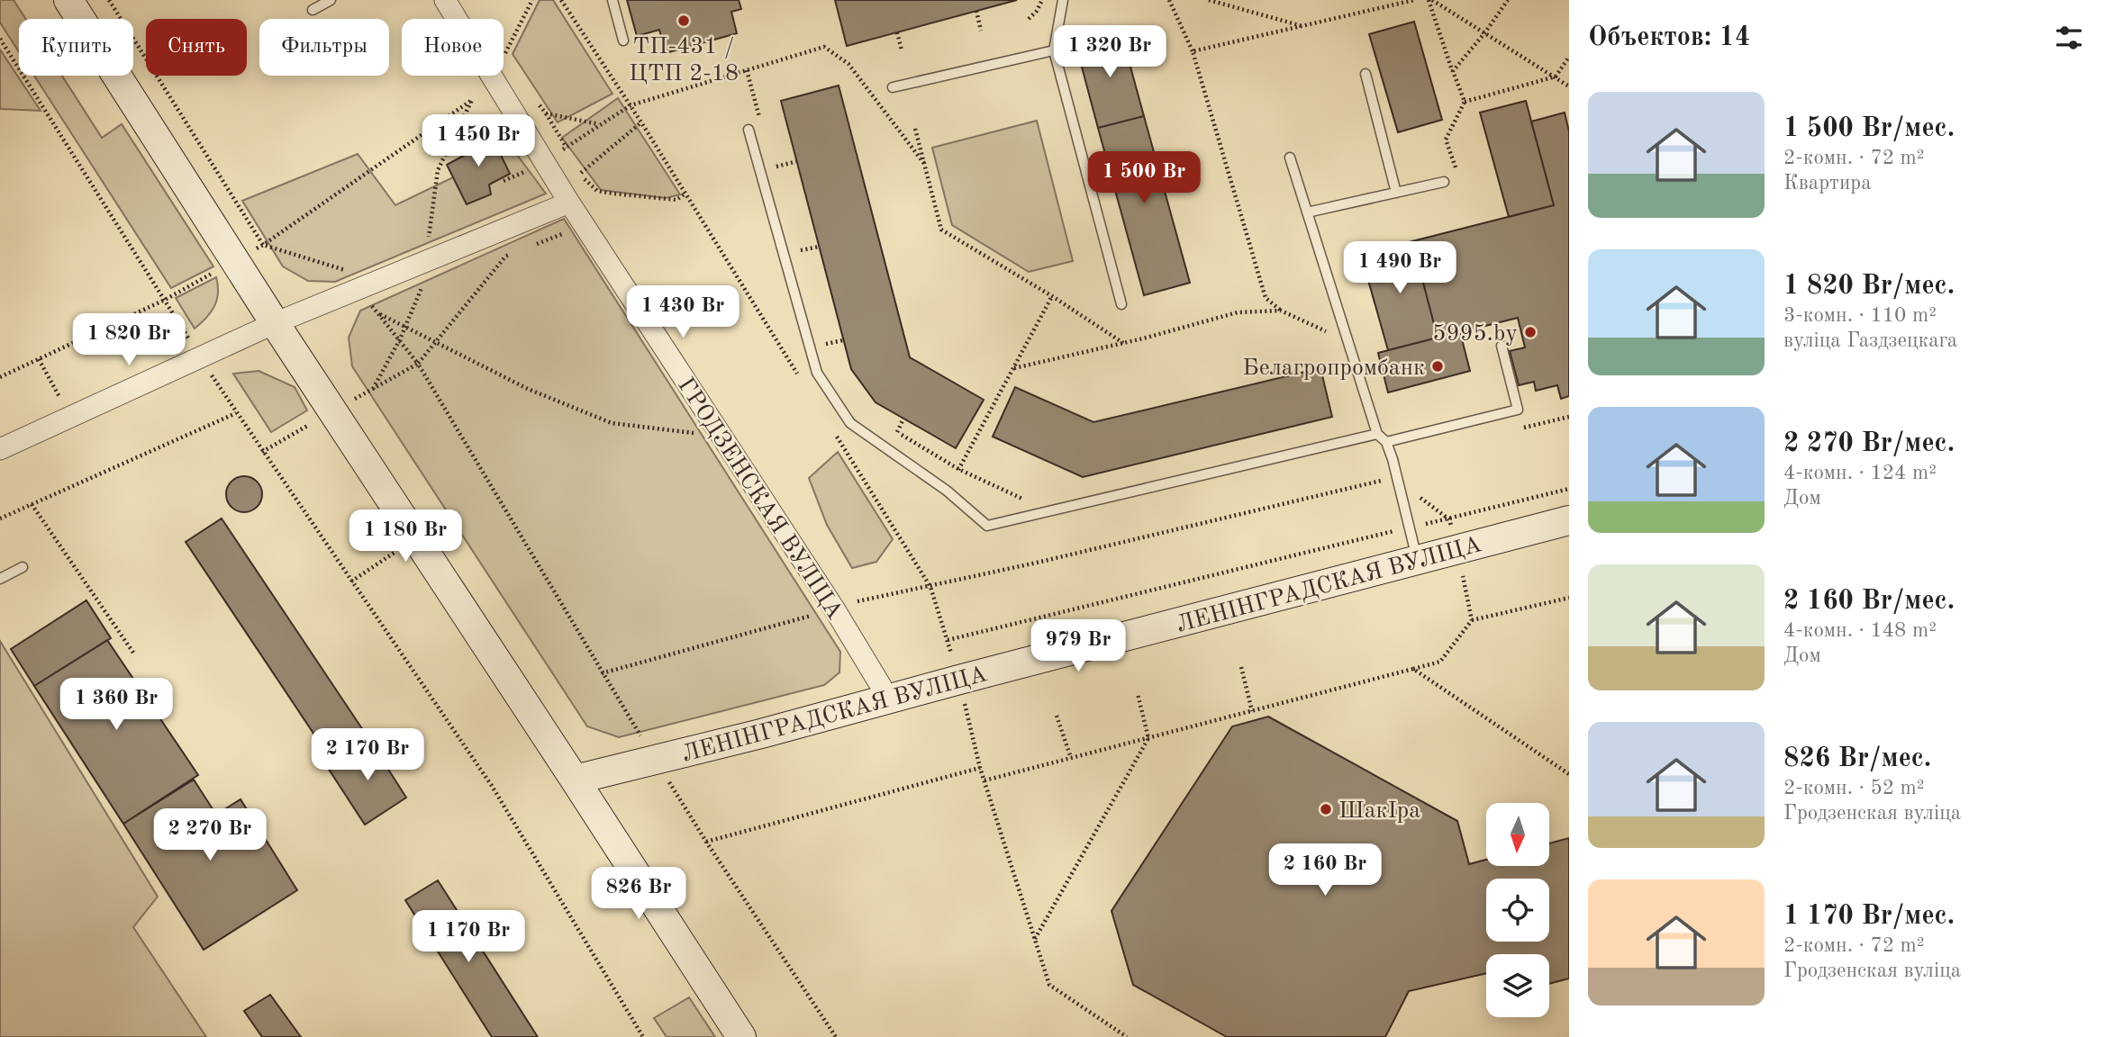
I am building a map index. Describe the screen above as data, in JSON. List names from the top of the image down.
{
  "streets": {
    "main road": ["ЛЕНІНГРАДСКАЯ ВУЛІЦА"],
    "street": ["ГРОДЗЕНСКАЯ ВУЛІЦА"]
  },
  "crossings": [
    ["ГРОДЗЕНСКАЯ ВУЛІЦА", "ЛЕНІНГРАДСКАЯ ВУЛІЦА"]
  ],
  "places": [
    "ТП-431 / ЦТП 2-18",
    "5995.by",
    "Белагропромбанк",
    "ШакІра"
  ],
  "north": "bottom",
  "page": {
    "heading": "Объектов: 14",
    "chip": [
      "Купить",
      "Снять",
      "Фильтры",
      "Новое"
    ],
    "price": [
      "1 320 Br",
      "1 450 Br",
      "1 500 Br",
      "1 490 Br",
      "1 430 Br",
      "1 820 Br",
      "1 180 Br",
      "979 Br",
      "1 360 Br",
      "2 170 Br",
      "2 270 Br",
      "2 160 Br",
      "826 Br",
      "1 170 Br"
    ],
    "list": [
      {
        "name": "1 500 Br/мес.",
        "note": "2-комн. · 72 m² · Квартира"
      },
      {
        "name": "1 820 Br/мес.",
        "note": "3-комн. · 110 m² · вуліца Газдзецкага"
      },
      {
        "name": "2 270 Br/мес.",
        "note": "4-комн. · 124 m² · Дом"
      },
      {
        "name": "2 160 Br/мес.",
        "note": "4-комн. · 148 m² · Дом"
      },
      {
        "name": "826 Br/мес.",
        "note": "2-комн. · 52 m² · Гродзенская вуліца"
      },
      {
        "name": "1 170 Br/мес.",
        "note": "2-комн. · 72 m² · Гродзенская вуліца"
      }
    ]
  }
}
